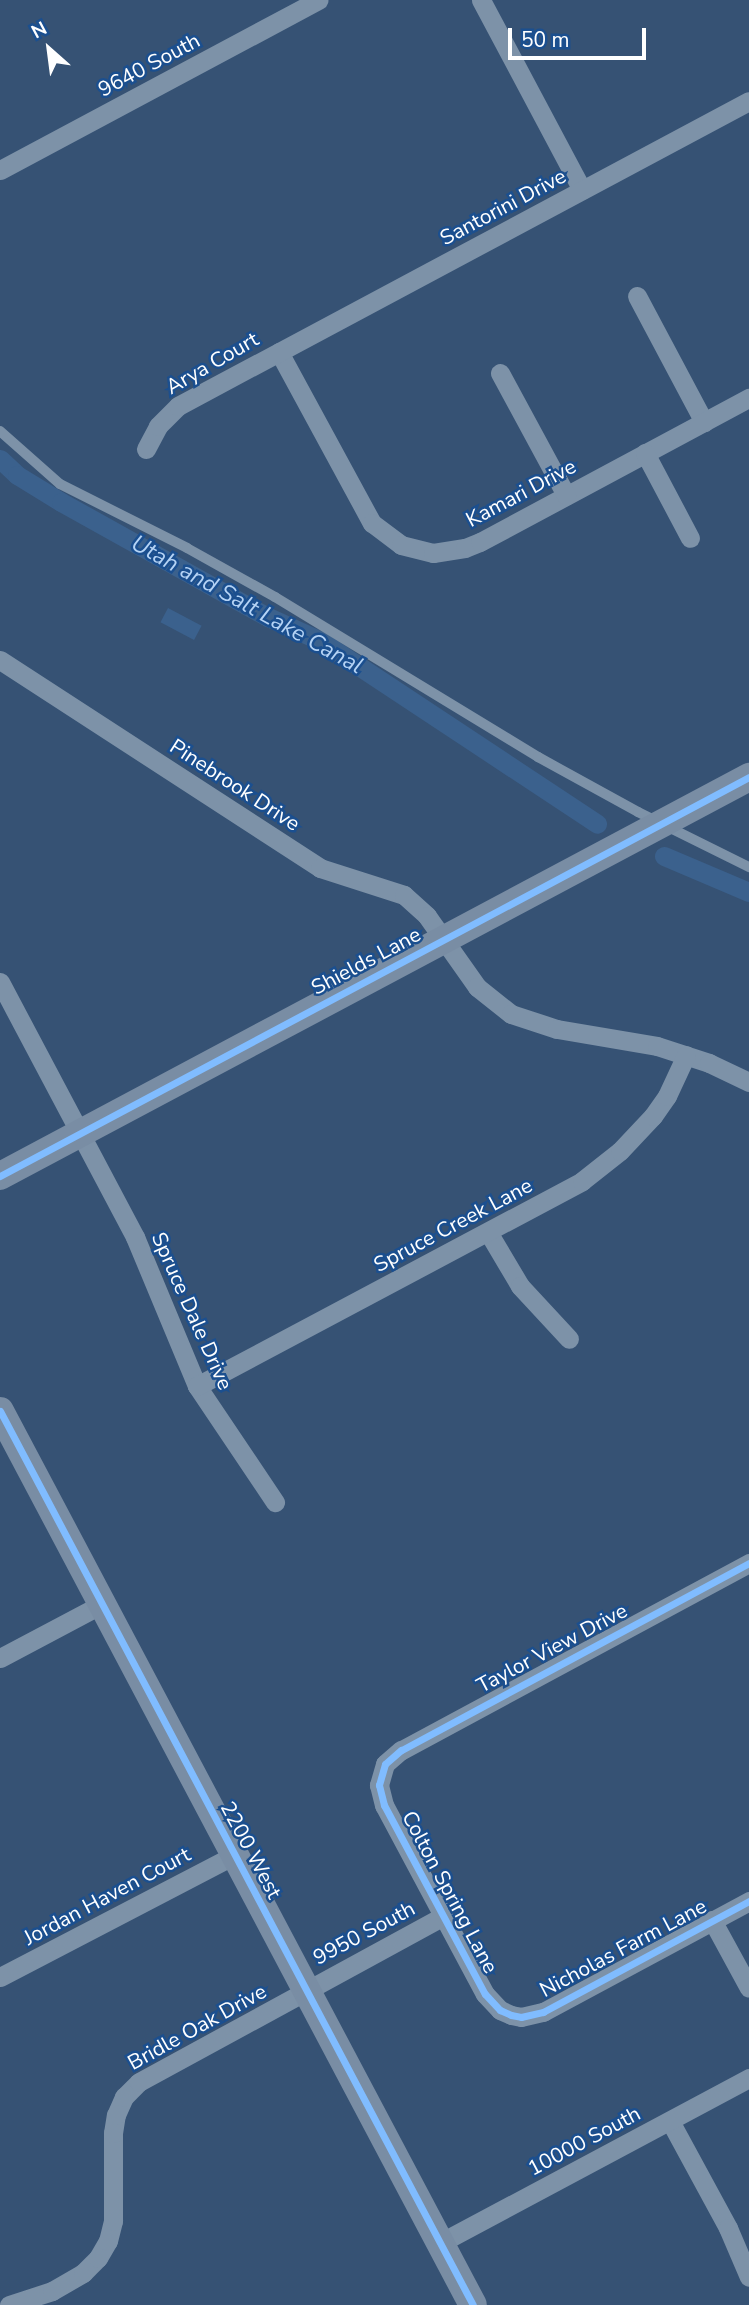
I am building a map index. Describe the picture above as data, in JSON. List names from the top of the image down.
{
  "streets": {
    "street": [
      "9640 South",
      "Santorini Drive",
      "Arya Court",
      "Kamari Drive",
      "Pinebrook Drive",
      "Shields Lane",
      "Spruce Creek Lane",
      "Spruce Dale Drive",
      "Taylor View Drive",
      "2200 West",
      "Colton Spring Lane",
      "Jordan Haven Court",
      "9950 South",
      "Nicholas Farm Lane",
      "Bridle Oak Drive",
      "10000 South"
    ]
  },
  "crossings": [
    ["Santorini Drive", "Arya Court"],
    ["Santorini Drive", "Kamari Drive"],
    ["Arya Court", "Kamari Drive"],
    ["Pinebrook Drive", "Shields Lane"],
    ["Pinebrook Drive", "Spruce Creek Lane"],
    ["Shields Lane", "Spruce Dale Drive"],
    ["Spruce Creek Lane", "Spruce Dale Drive"],
    ["Taylor View Drive", "Colton Spring Lane"],
    ["2200 West", "Jordan Haven Court"],
    ["2200 West", "9950 South"],
    ["2200 West", "Bridle Oak Drive"],
    ["2200 West", "10000 South"],
    ["Colton Spring Lane", "9950 South"],
    ["Colton Spring Lane", "Nicholas Farm Lane"],
    ["9950 South", "Bridle Oak Drive"]
  ],
  "water": ["Utah and Salt Lake Canal"],
  "scale_bar": "50 m",
  "north": "top left"
}
